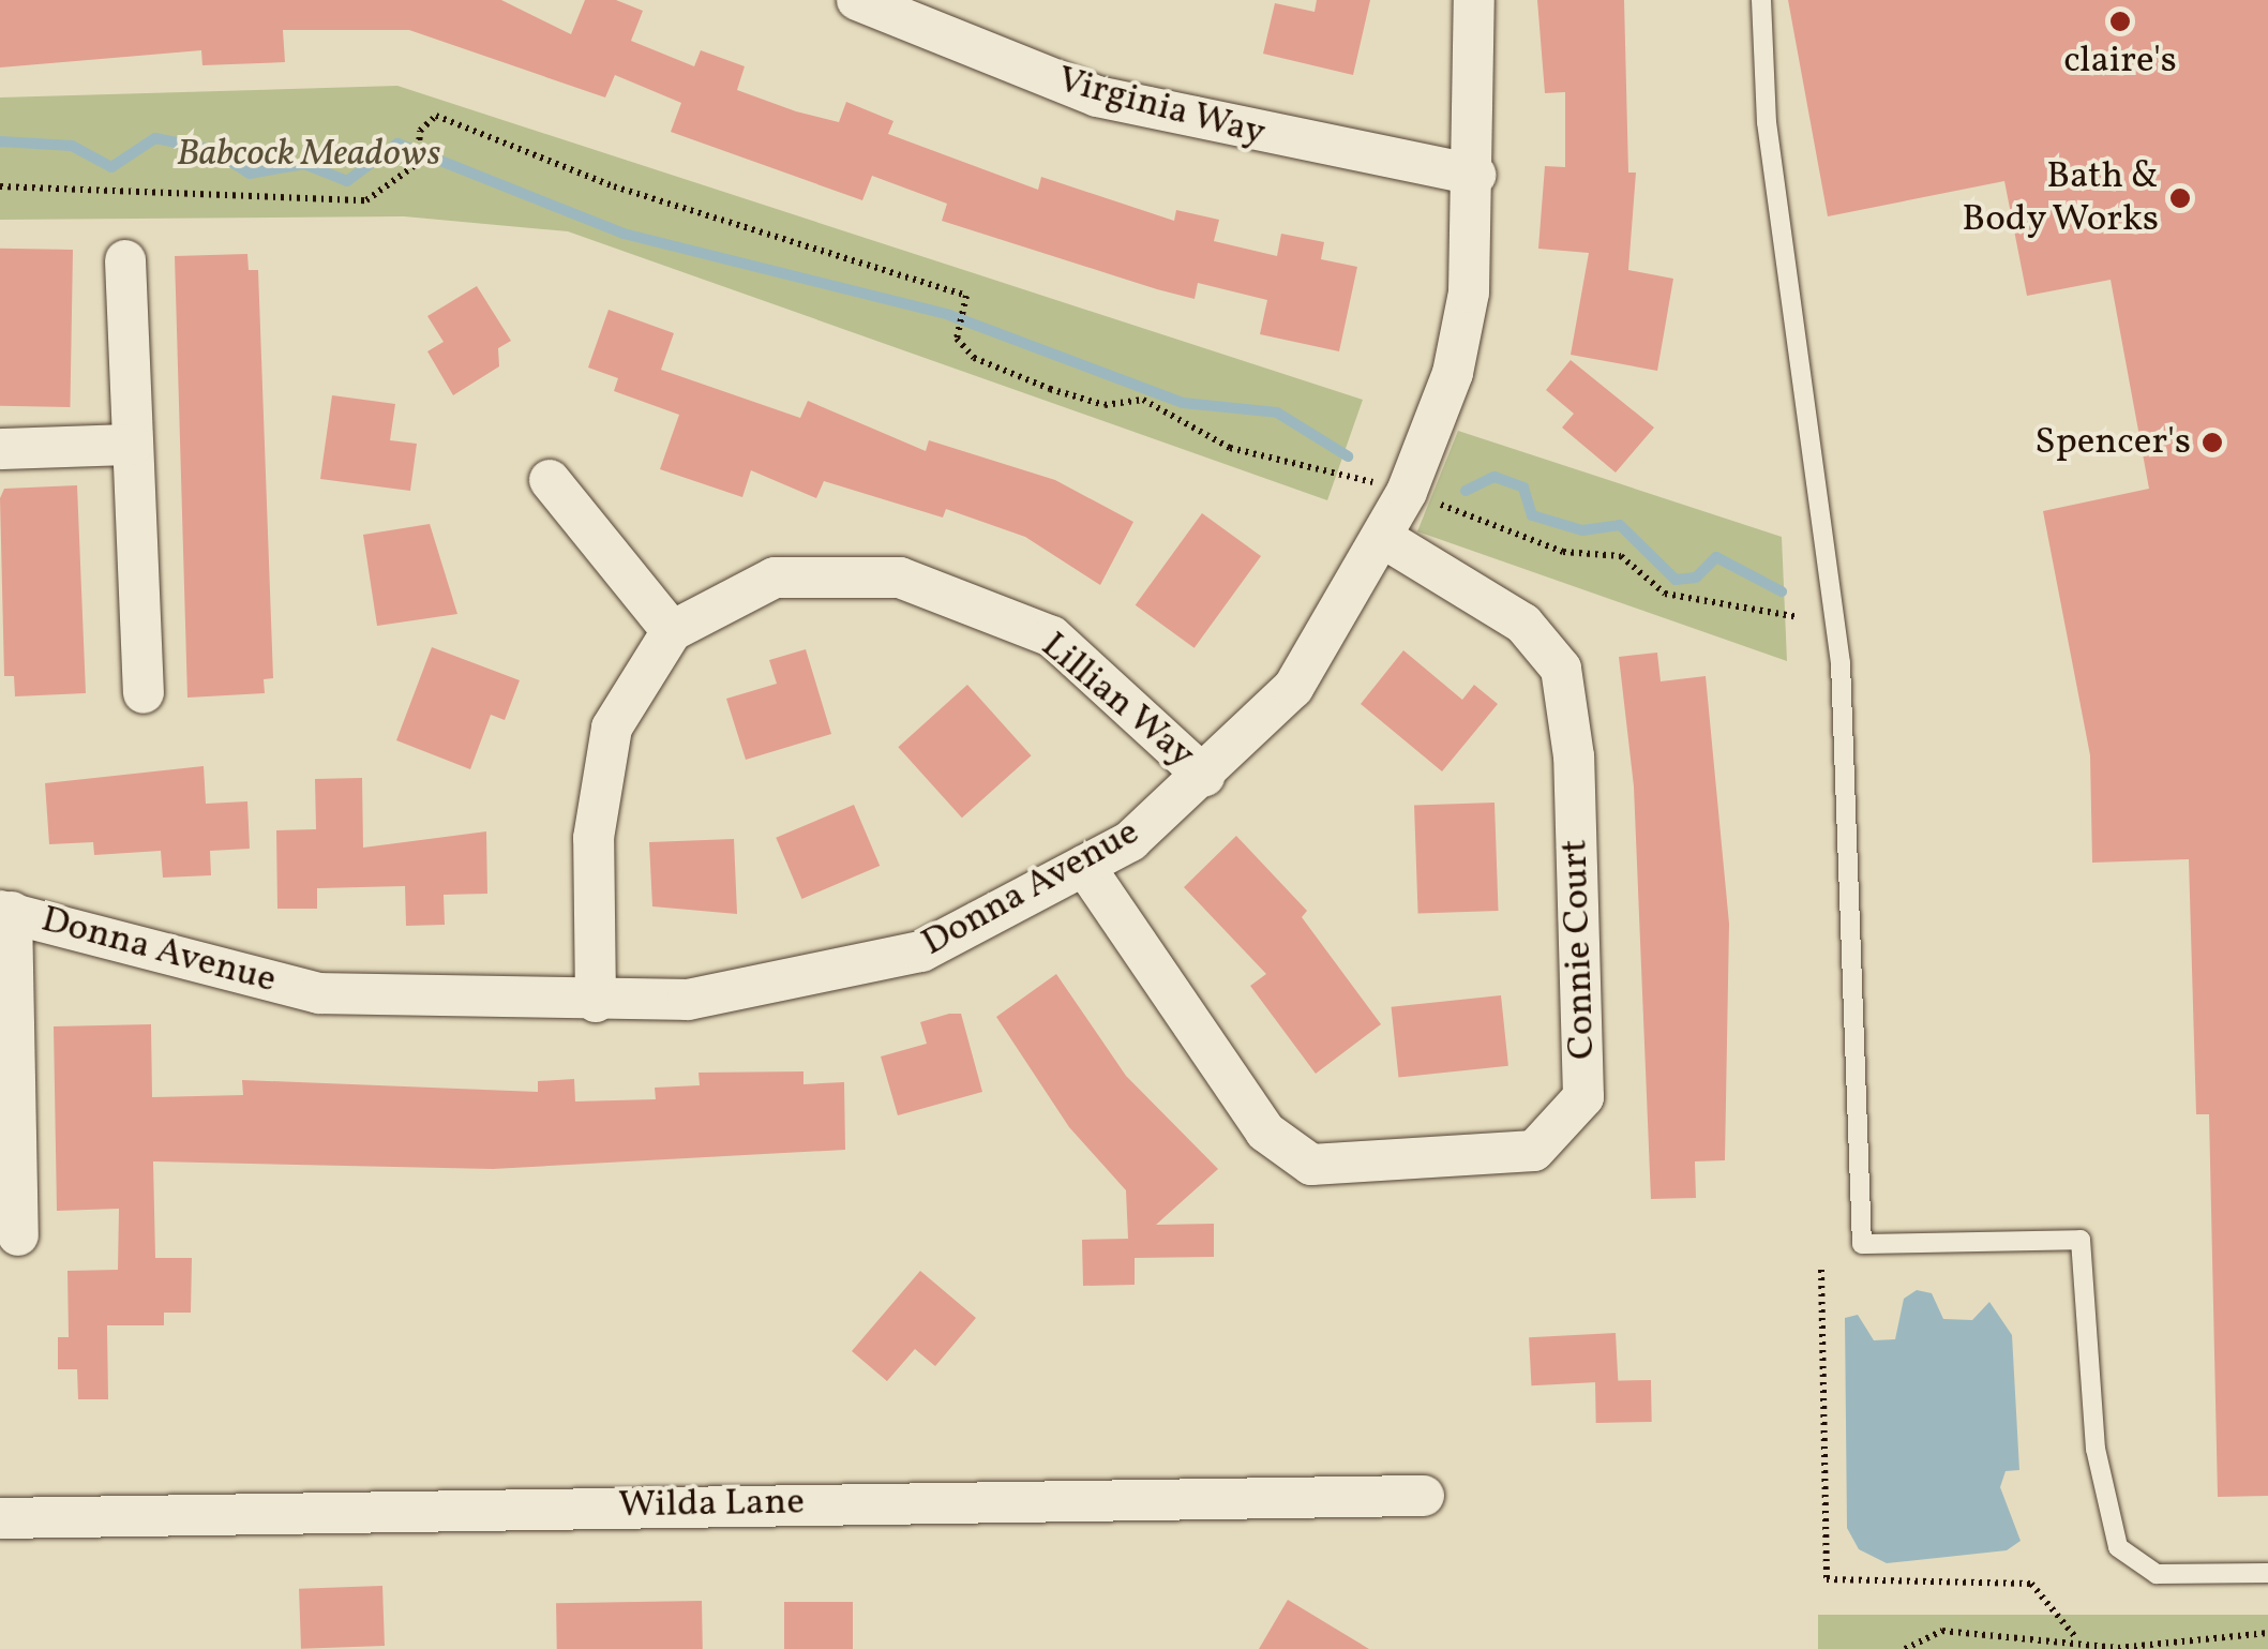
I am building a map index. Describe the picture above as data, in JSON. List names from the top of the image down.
{
  "streets": {
    "street": [
      "Virginia Way",
      "Lillian Way",
      "Donna Avenue",
      "Connie Court",
      "Wilda Lane"
    ]
  },
  "crossings": [
    ["Virginia Way", "Donna Avenue"],
    ["Lillian Way", "Donna Avenue"],
    ["Donna Avenue", "Connie Court"]
  ],
  "parks": ["Babcock Meadows"],
  "places": ["claire's", "Bath & Body Works", "Spencer's"]
}
